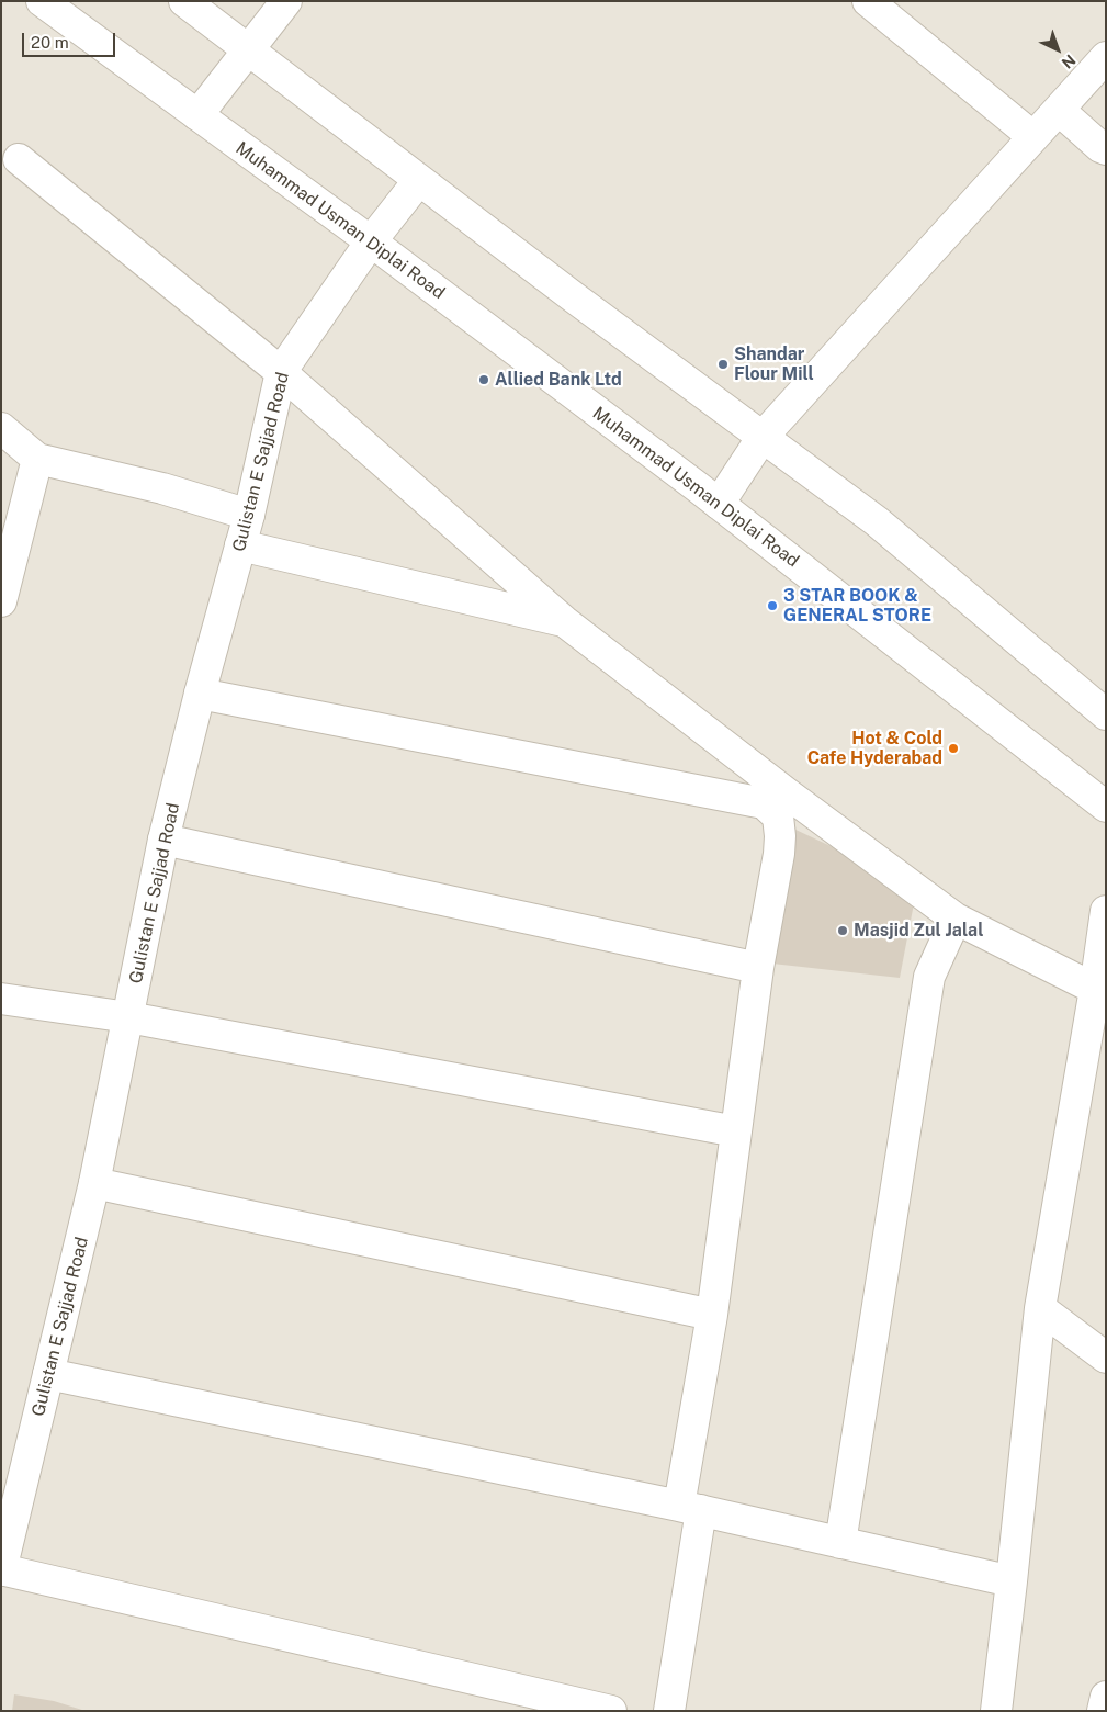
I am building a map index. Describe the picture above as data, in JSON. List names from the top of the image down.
{
  "streets": {
    "street": ["Muhammad Usman Diplai Road", "Gulistan E Sajjad Road"]
  },
  "crossings": [
    ["Muhammad Usman Diplai Road", "Gulistan E Sajjad Road"]
  ],
  "places": [
    "Shandar Flour Mill",
    "Allied Bank Ltd",
    "3 STAR BOOK & GENERAL STORE",
    "Hot & Cold Cafe Hyderabad",
    "Masjid Zul Jalal"
  ],
  "scale_bar": "20 m",
  "north": "bottom right"
}
